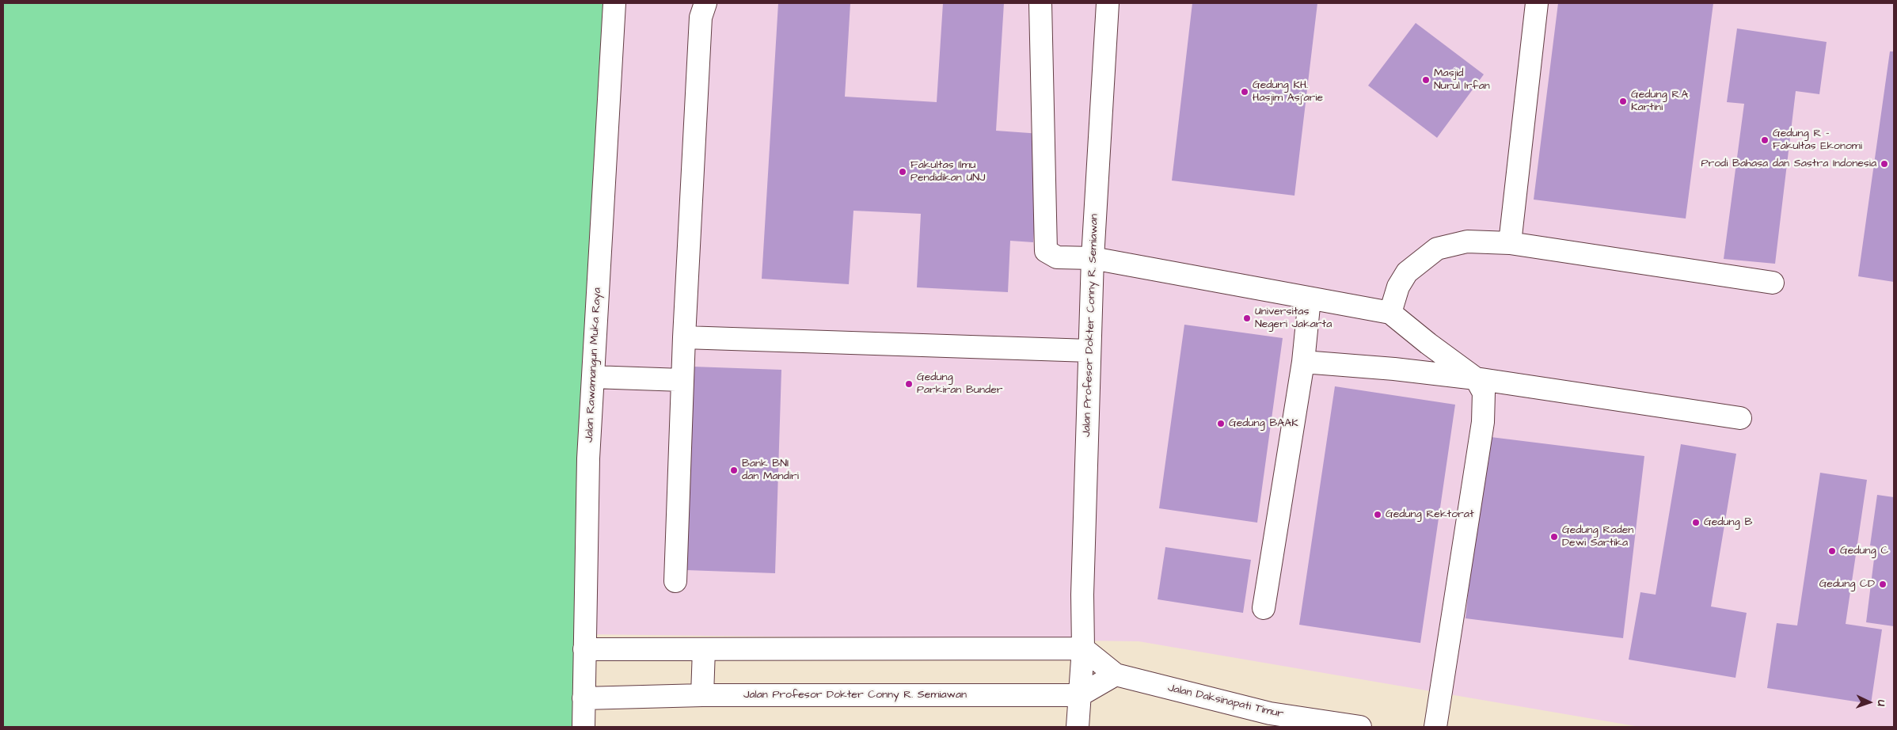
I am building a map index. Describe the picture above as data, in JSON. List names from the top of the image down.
{
  "streets": {
    "street": ["Jalan Profesor Dokter Conny R. Semiawan", "Jalan Rawamangun Muka Raya", "Jalan Daksinapati Timur"]
  },
  "crossings": [
    ["Jalan Profesor Dokter Conny R. Semiawan", "Jalan Rawamangun Muka Raya"],
    ["Jalan Profesor Dokter Conny R. Semiawan", "Jalan Daksinapati Timur"]
  ],
  "places": [
    "Masjid Nurul Irfan",
    "Gedung KH. Hasjim Asj'arie",
    "Gedung R.A Kartini",
    "Gedung R - Fakultas Ekonomi",
    "Prodi Bahasa dan Sastra Indonesia",
    "Fakultas Ilmu Pendidikan UNJ",
    "Universitas Negeri Jakarta",
    "Gedung Parkiran Bunder",
    "Gedung BAAK",
    "Bank BNI dan Mandiri",
    "Gedung Rektorat",
    "Gedung B",
    "Gedung Raden Dewi Sartika",
    "Gedung C",
    "Gedung CD"
  ],
  "north": "right"
}
